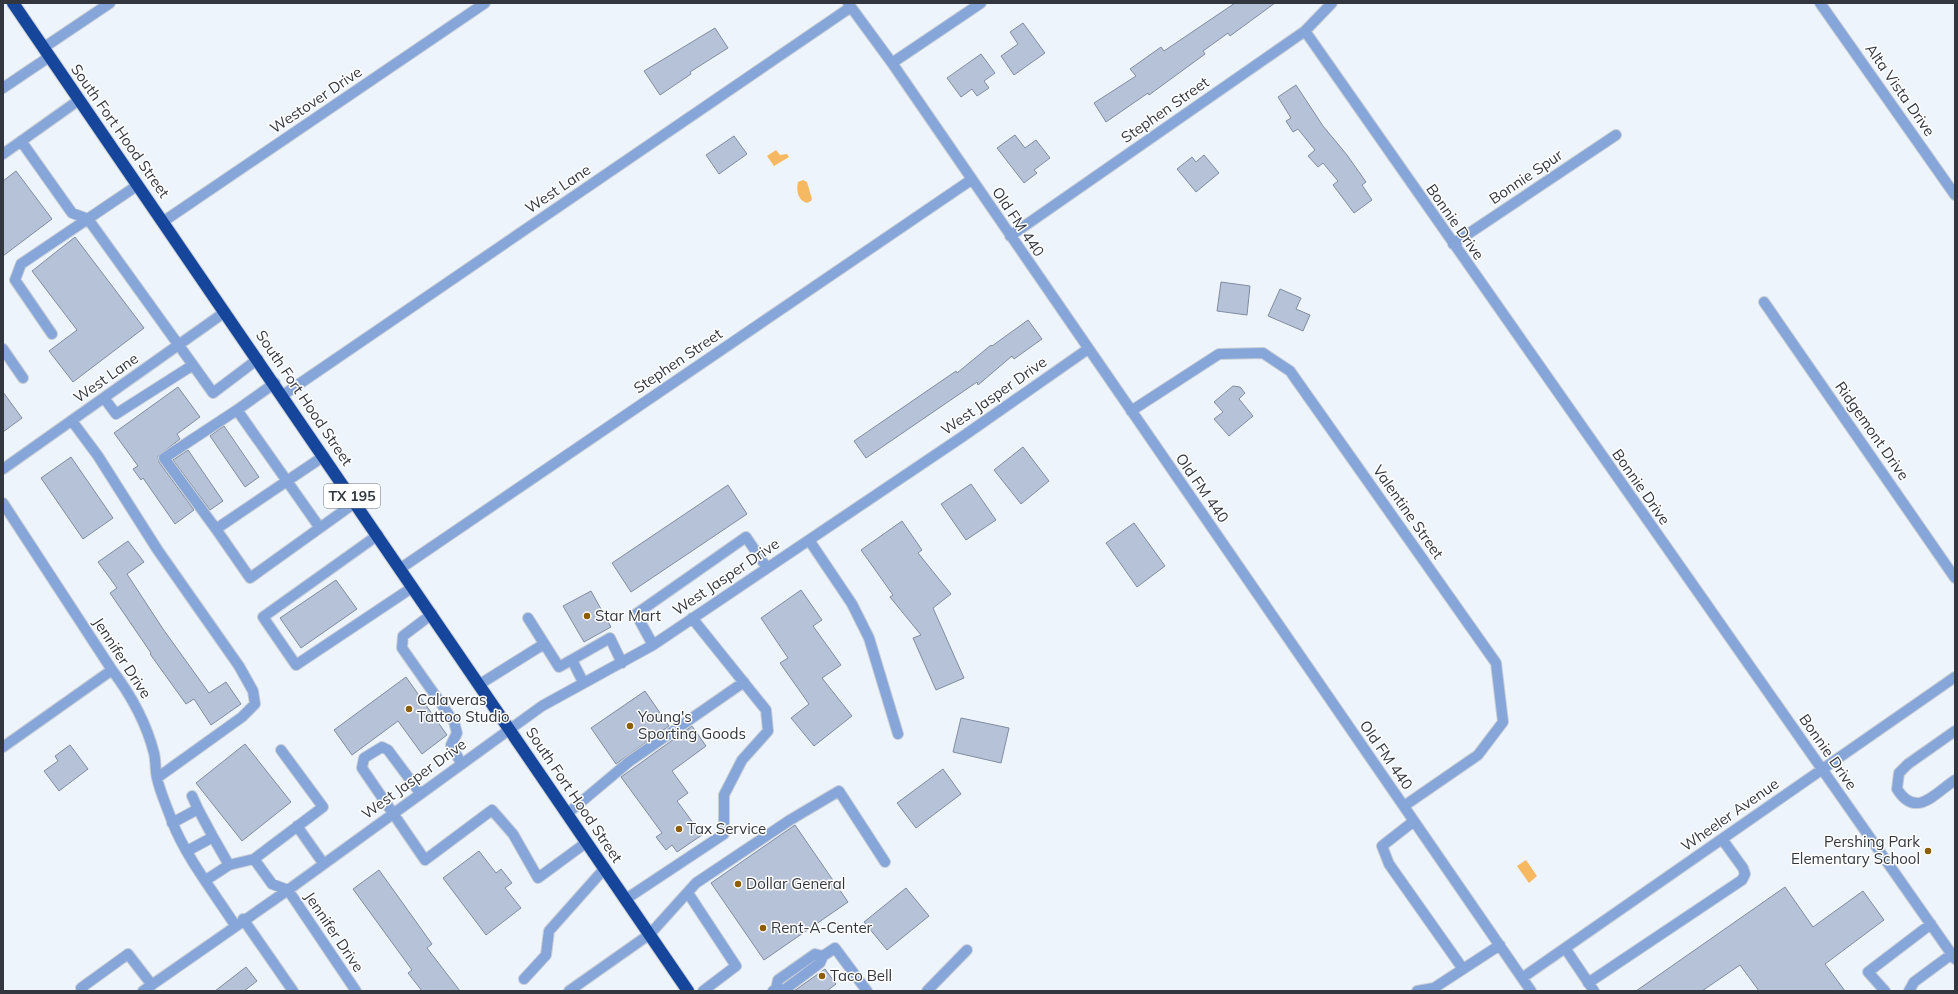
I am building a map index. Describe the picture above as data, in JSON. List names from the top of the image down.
{
  "streets": {
    "highway": ["South Fort Hood Street", "TX 195"],
    "street": [
      "Alta Vista Drive",
      "Westover Drive",
      "Stephen Street",
      "Bonnie Spur",
      "West Lane",
      "Old FM 440",
      "Bonnie Drive",
      "West Jasper Drive",
      "Ridgemont Drive",
      "Valentine Street",
      "Jennifer Drive",
      "Wheeler Avenue"
    ]
  },
  "crossings": [
    ["Westover Drive", "South Fort Hood Street"],
    ["Stephen Street", "South Fort Hood Street"],
    ["Stephen Street", "Old FM 440"],
    ["Stephen Street", "Bonnie Drive"],
    ["South Fort Hood Street", "West Lane"],
    ["South Fort Hood Street", "West Jasper Drive"],
    ["Bonnie Spur", "Bonnie Drive"],
    ["West Lane", "Old FM 440"],
    ["Old FM 440", "West Jasper Drive"],
    ["Old FM 440", "Valentine Street"],
    ["Old FM 440", "Wheeler Avenue"],
    ["Bonnie Drive", "Wheeler Avenue"],
    ["West Jasper Drive", "Jennifer Drive"]
  ],
  "places": [
    "Star Mart",
    "Calaveras Tattoo Studio",
    "Young's Sporting Goods",
    "Tax Service",
    "Pershing Park Elementary School",
    "Dollar General",
    "Rent-A-Center",
    "Taco Bell"
  ]
}
